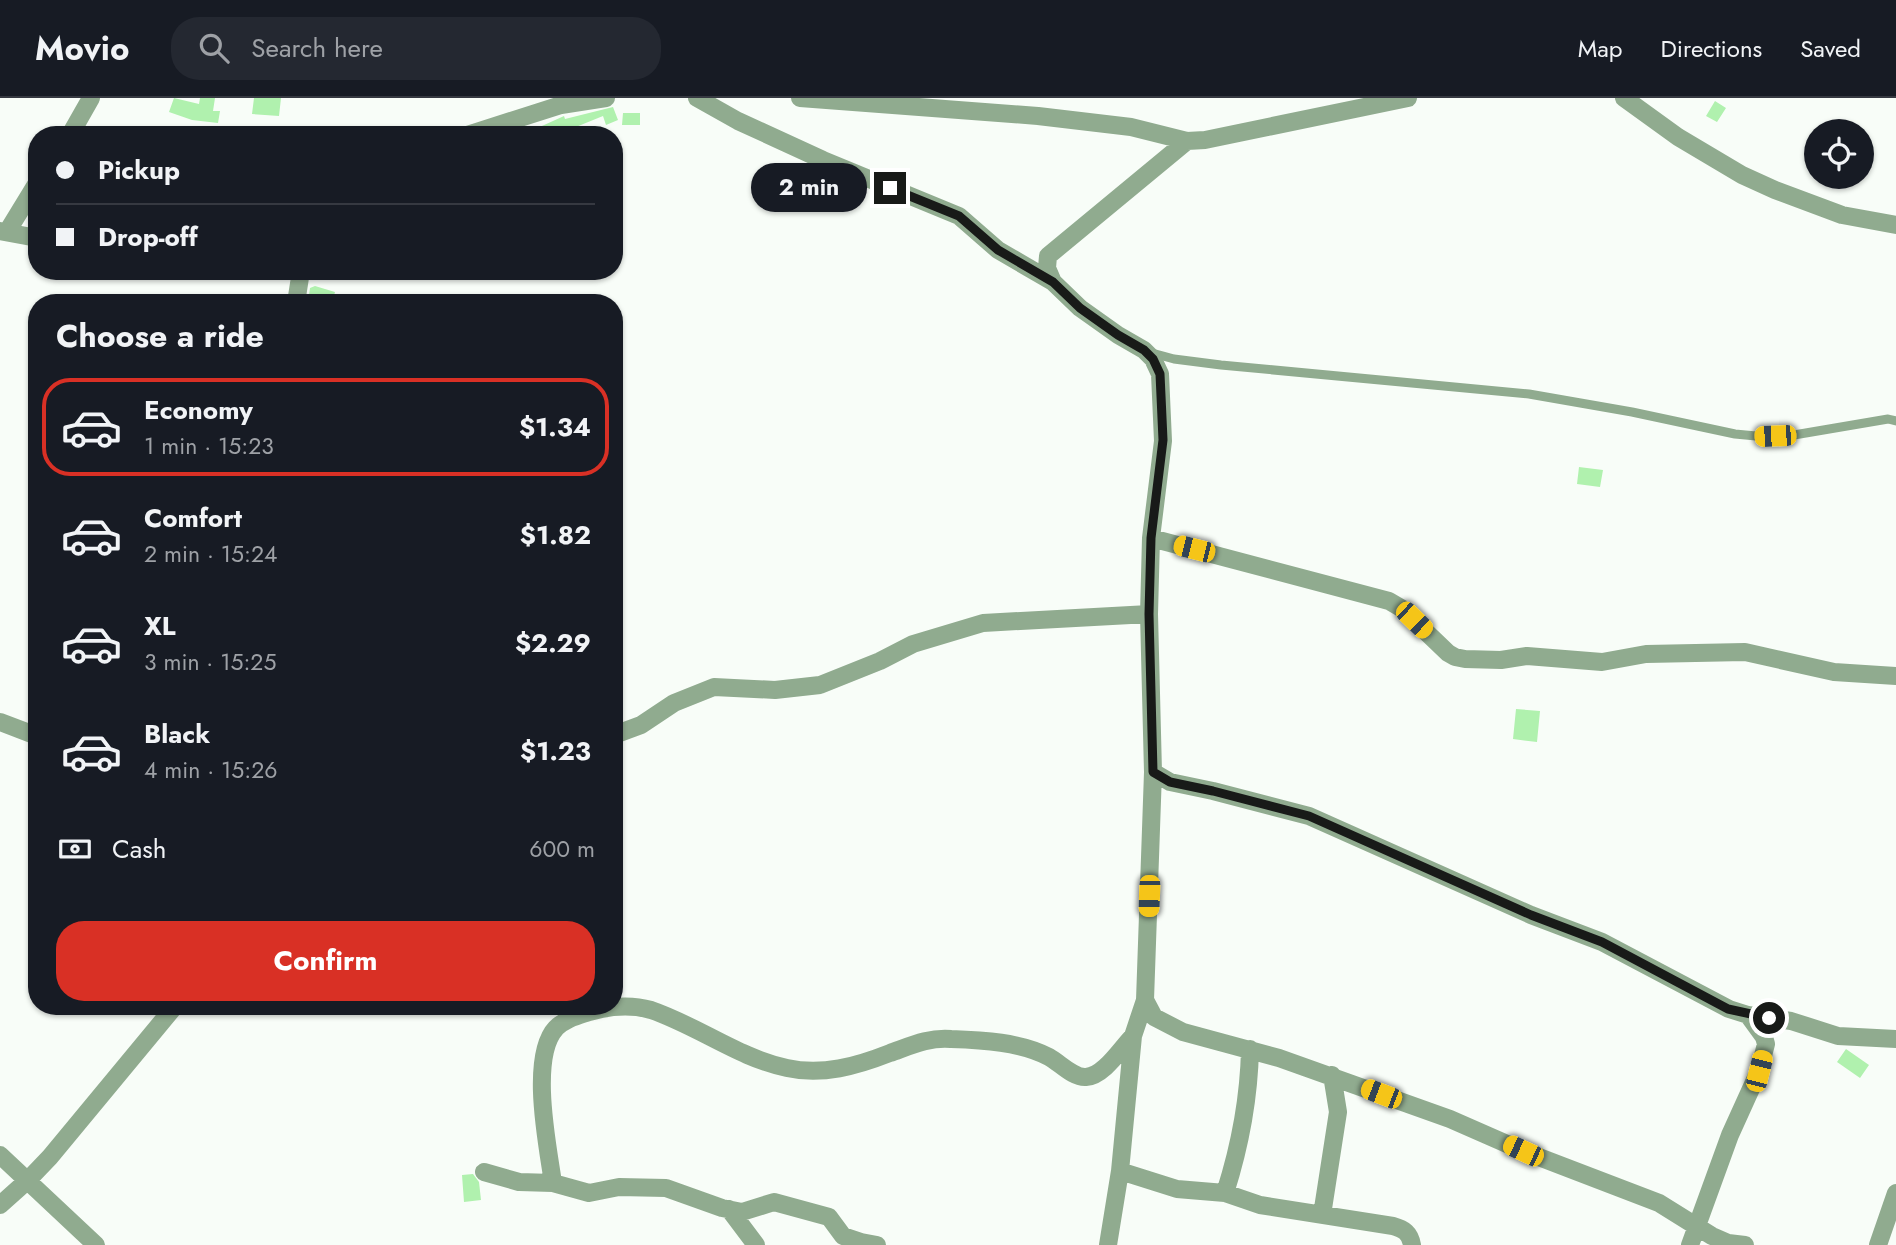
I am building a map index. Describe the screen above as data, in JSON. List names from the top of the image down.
{
  "page": {
    "header": "Movio",
    "search": "Search here",
    "nav": ["Map", "Directions", "Saved"],
    "banner": ["Pickup", "Drop-off"],
    "bubble": "2 min",
    "heading": "Choose a ride",
    "list": [
      {
        "name": "Economy",
        "note": "1 min · 15:23",
        "value": "$1.34"
      },
      {
        "name": "Comfort",
        "note": "2 min · 15:24",
        "value": "$1.82"
      },
      {
        "name": "XL",
        "note": "3 min · 15:25",
        "value": "$2.29"
      },
      {
        "name": "Black",
        "note": "4 min · 15:26",
        "value": "$1.23"
      }
    ],
    "pay": ["Cash", "600 m"],
    "buttons": "Confirm"
  }
}
